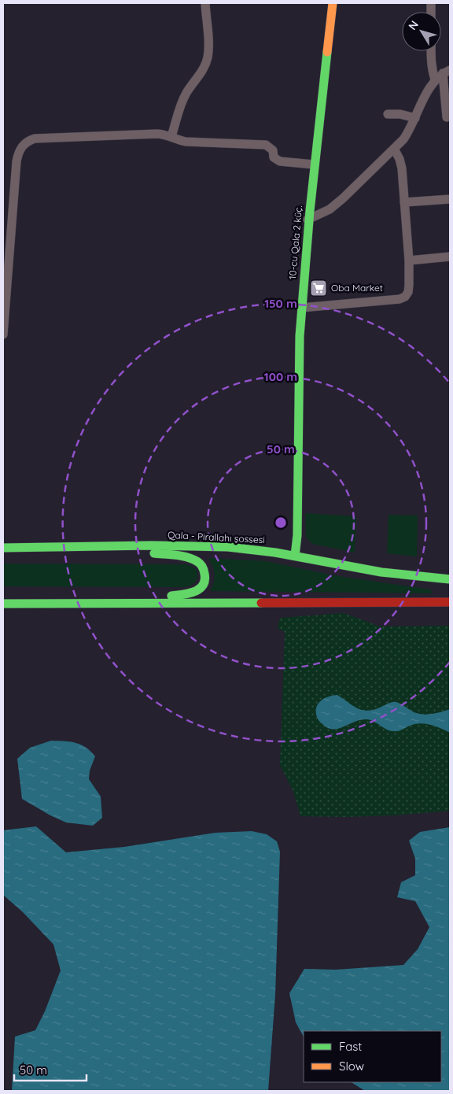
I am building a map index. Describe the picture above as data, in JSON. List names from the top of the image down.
{
  "streets": {
    "main road": ["10-cu Qala 2 küç.", "Qala - Pirallahı şossesi"]
  },
  "crossings": [
    ["10-cu Qala 2 küç.", "Qala - Pirallahı şossesi"]
  ],
  "places": {
    "supermarket": ["Oba Market"]
  },
  "legend": ["Fast", "Slow"],
  "scale_bar": "50 m",
  "north": "top left",
  "rings": ["150 m", "100 m", "50 m"]
}
